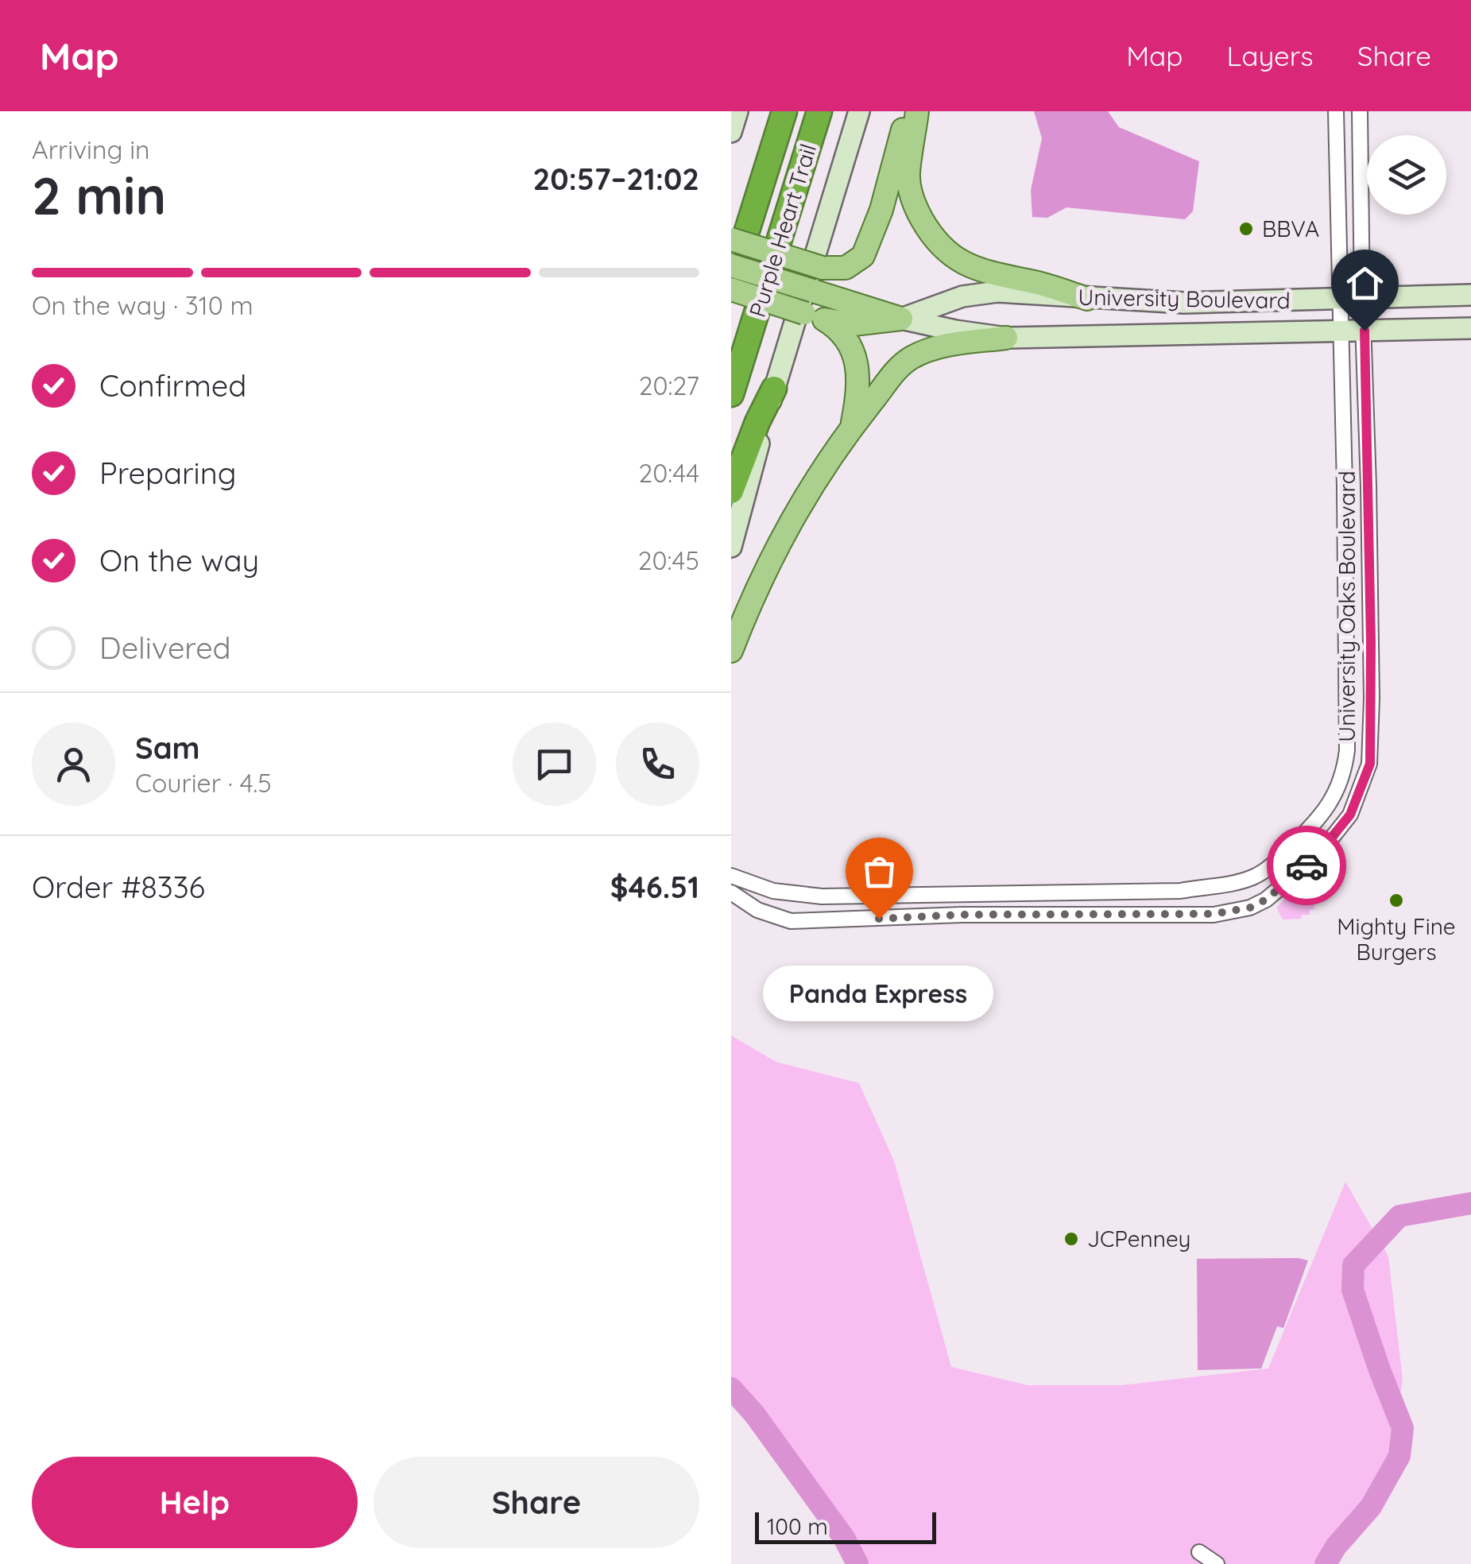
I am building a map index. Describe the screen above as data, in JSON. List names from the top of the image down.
{
  "streets": {
    "highway": ["Purple Heart Trail"],
    "main road": ["University Boulevard"],
    "street": ["University Oaks Boulevard"]
  },
  "crossings": [
    ["University Boulevard", "University Oaks Boulevard"]
  ],
  "places": [
    "BBVA",
    "Mighty Fine Burgers",
    "Panda Express",
    "JCPenney"
  ],
  "scale_bar": "100 m",
  "page": {
    "header": "Map",
    "nav": ["Map", "Layers", "Share"],
    "heading": ["2 min", "Arriving in", "20:57–21:02"],
    "panel": [
      "Sam",
      "Courier · 4.5",
      "Order #8336",
      "$46.51"
    ],
    "bar": "On the way · 310 m",
    "list": [
      ["Confirmed", "20:27"],
      ["Preparing", "20:44"],
      ["On the way", "20:45"],
      "Delivered"
    ],
    "bubble": "Panda Express",
    "buttons": ["Help", "Share"],
    "scale": "100 m"
  }
}
